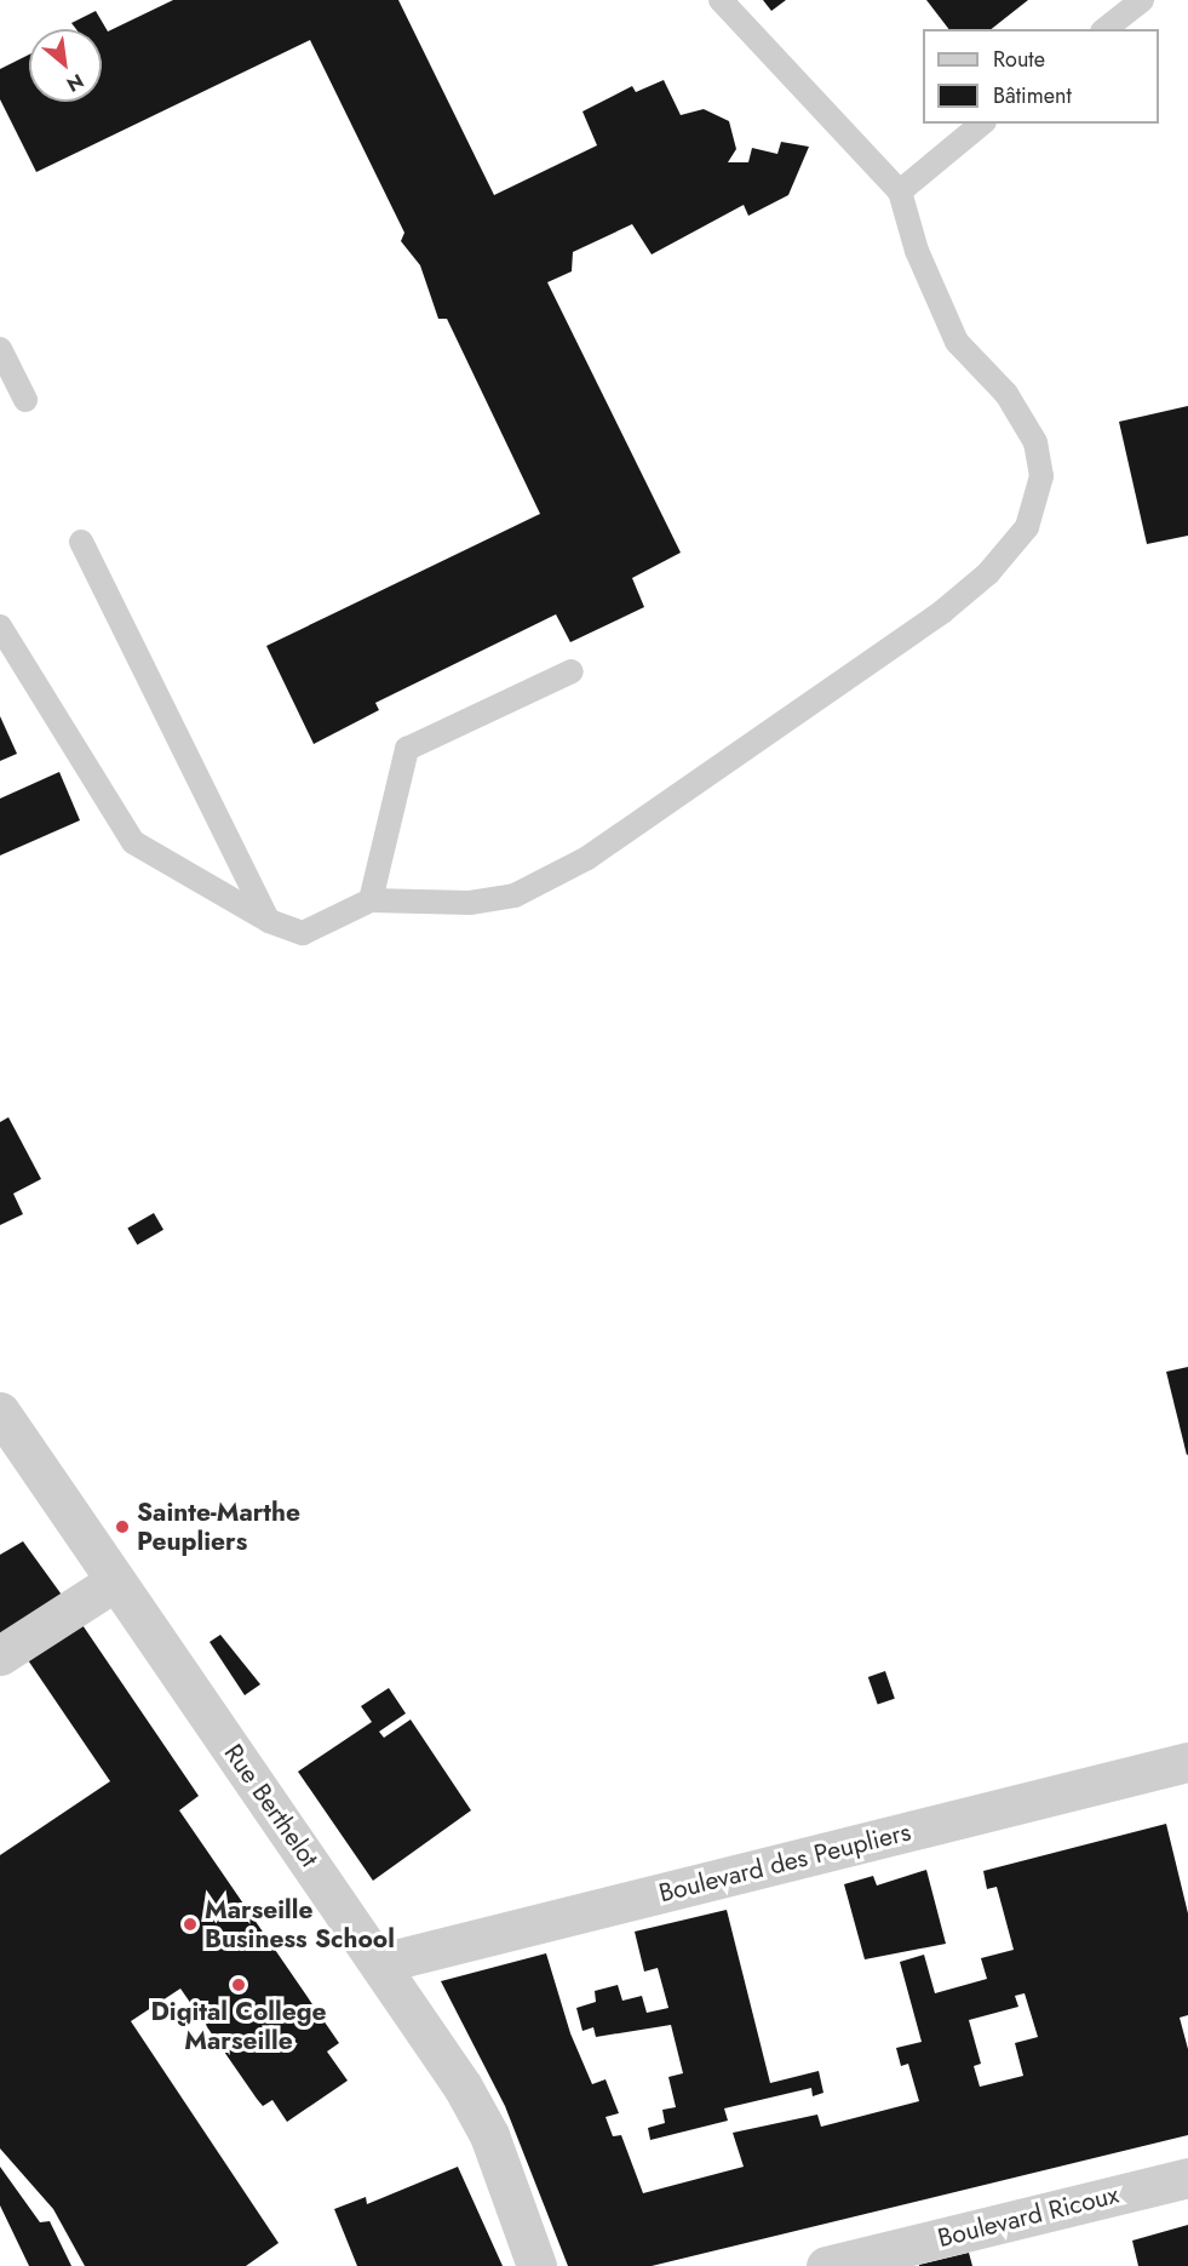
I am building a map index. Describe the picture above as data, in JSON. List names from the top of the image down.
{
  "streets": {
    "street": ["Rue Berthelot", "Boulevard des Peupliers", "Boulevard Ricoux"]
  },
  "crossings": [
    ["Rue Berthelot", "Boulevard des Peupliers"]
  ],
  "places": ["Sainte-Marthe Peupliers", "Marseille Business School", "Digital College Marseille"],
  "legend": ["Route", "Bâtiment"],
  "north": "bottom right"
}
